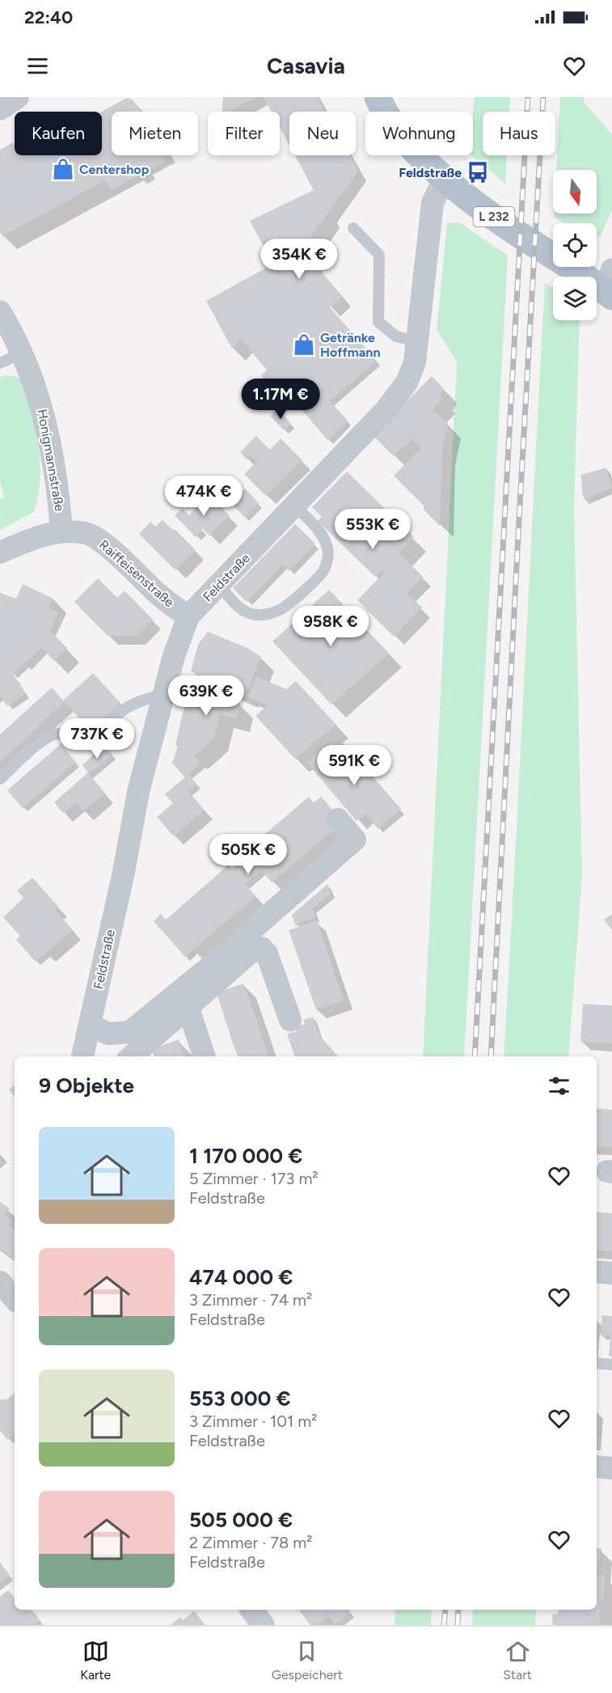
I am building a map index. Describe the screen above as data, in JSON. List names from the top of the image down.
{
  "streets": {
    "main road": ["L 232"],
    "street": ["Honigmannstraße", "Raiffeisenstraße", "Feldstraße"]
  },
  "crossings": [
    ["L 232", "Feldstraße"],
    ["Honigmannstraße", "Raiffeisenstraße"],
    ["Raiffeisenstraße", "Feldstraße"]
  ],
  "places": {
    "shop": ["Centershop", "Getränke Hoffmann"],
    "bus stop": ["Feldstraße"]
  },
  "north": "bottom",
  "page": {
    "status": "22:40",
    "header": "Casavia",
    "chip": [
      "Kaufen",
      "Mieten",
      "Filter",
      "Neu",
      "Wohnung",
      "Haus"
    ],
    "price": [
      "354K €",
      "1.17M €",
      "474K €",
      "553K €",
      "958K €",
      "639K €",
      "737K €",
      "591K €",
      "505K €"
    ],
    "heading": "9 Objekte",
    "list": [
      {
        "name": "1 170 000 €",
        "note": "5 Zimmer · 173 m² · Feldstraße"
      },
      {
        "name": "474 000 €",
        "note": "3 Zimmer · 74 m² · Feldstraße"
      },
      {
        "name": "553 000 €",
        "note": "3 Zimmer · 101 m² · Feldstraße"
      },
      {
        "name": "505 000 €",
        "note": "2 Zimmer · 78 m² · Feldstraße"
      }
    ],
    "tabs": ["Karte", "Gespeichert", "Start"]
  }
}
